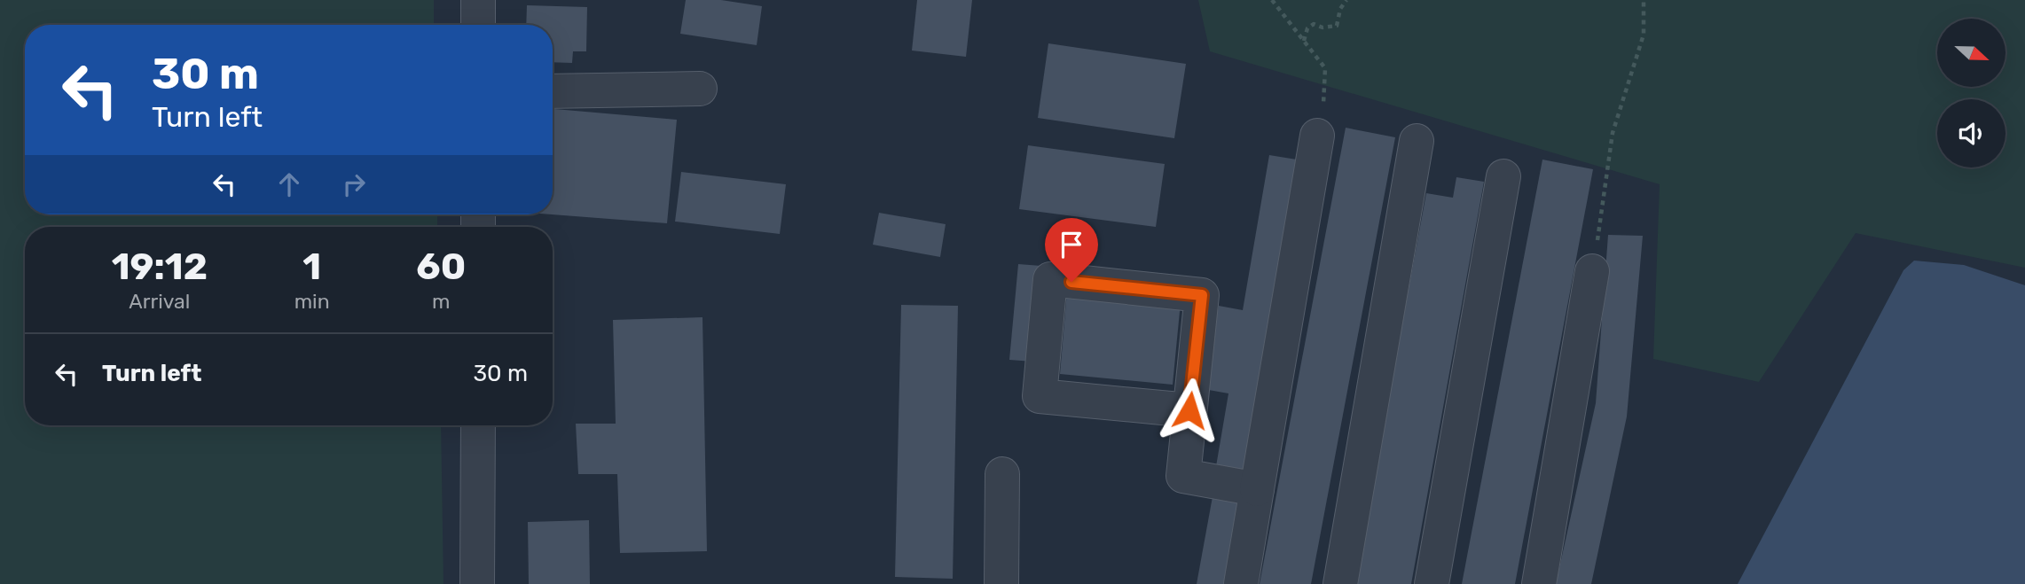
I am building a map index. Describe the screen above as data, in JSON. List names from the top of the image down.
{
  "north": "right",
  "page": {
    "turn": ["30 m", "Turn left"],
    "eta": [
      "19:12",
      "Arrival",
      "1",
      "min",
      "60",
      "m"
    ],
    "list": [
      {
        "name": "Turn left",
        "value": "30 m"
      }
    ]
  }
}
